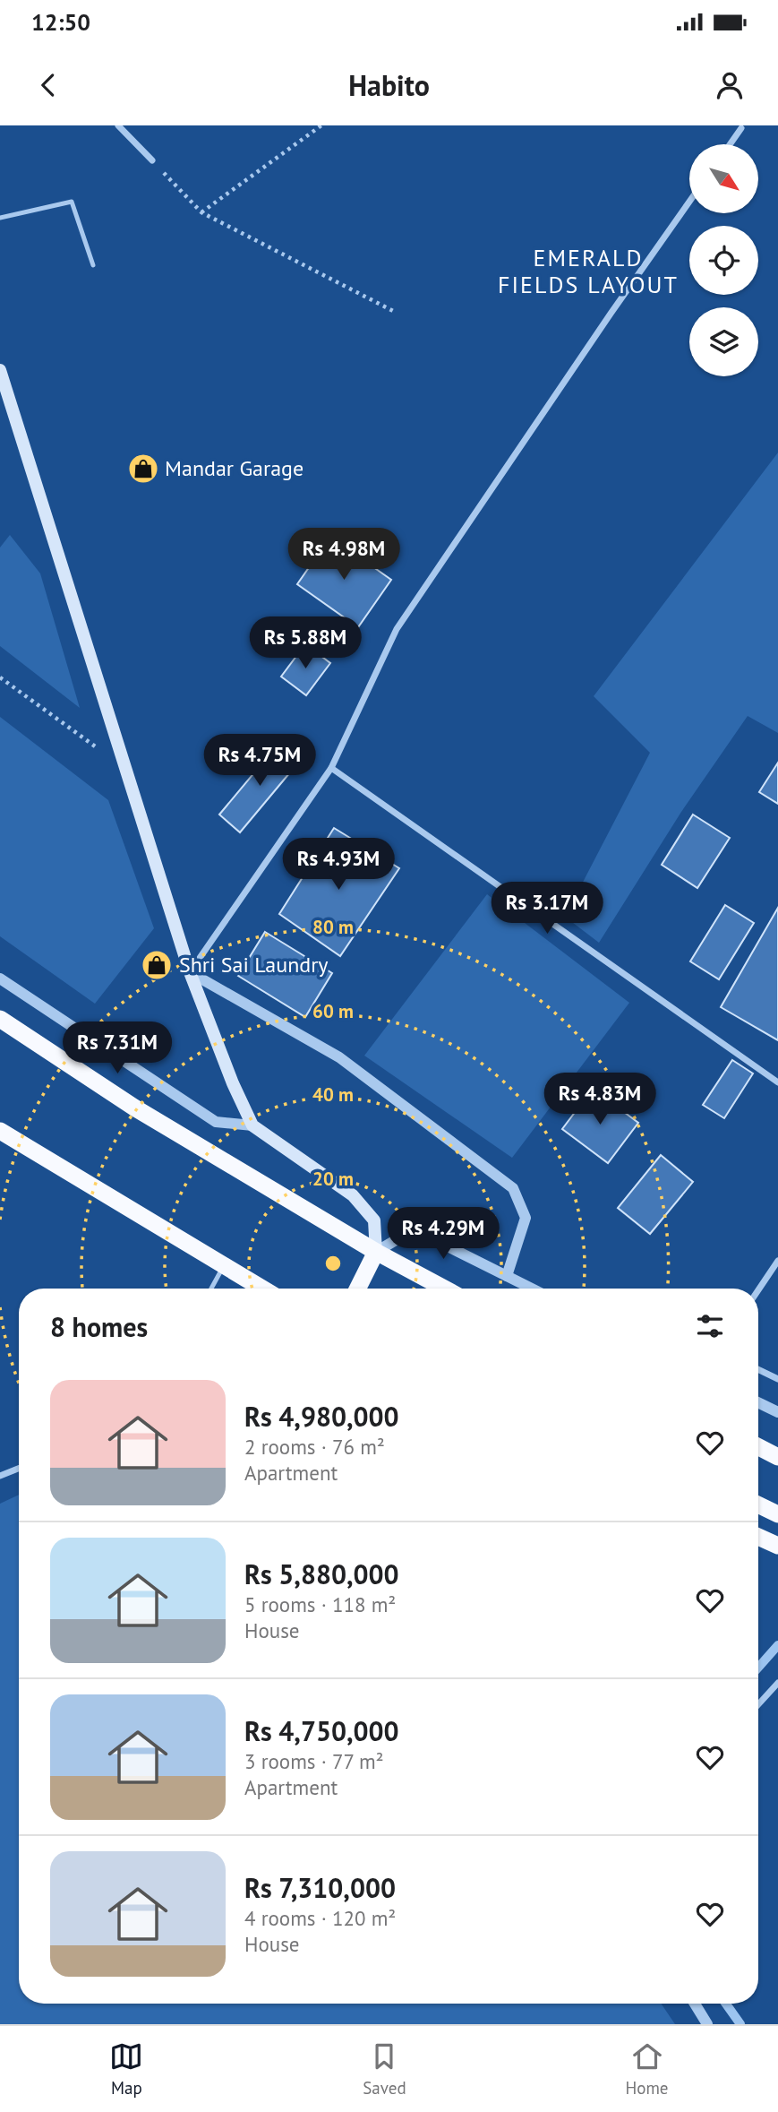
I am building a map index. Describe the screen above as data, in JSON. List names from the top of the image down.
{
  "districts": ["EMERALD FIELDS LAYOUT"],
  "places": {
    "shop": ["Mandar Garage", "Shri Sai Laundry"]
  },
  "north": "bottom right",
  "page": {
    "status": "12:50",
    "header": "Habito",
    "price": [
      "Rs 4.98M",
      "Rs 5.88M",
      "Rs 4.75M",
      "Rs 4.93M",
      "Rs 3.17M",
      "Rs 7.31M",
      "Rs 4.83M",
      "Rs 4.29M"
    ],
    "heading": "8 homes",
    "list": [
      {
        "name": "Rs 4,980,000",
        "note": "2 rooms · 76 m² · Apartment"
      },
      {
        "name": "Rs 5,880,000",
        "note": "5 rooms · 118 m² · House"
      },
      {
        "name": "Rs 4,750,000",
        "note": "3 rooms · 77 m² · Apartment"
      },
      {
        "name": "Rs 7,310,000",
        "note": "4 rooms · 120 m² · House"
      }
    ],
    "tabs": ["Map", "Saved", "Home"]
  },
  "rings": [
    "80 m",
    "60 m",
    "40 m",
    "20 m"
  ]
}
